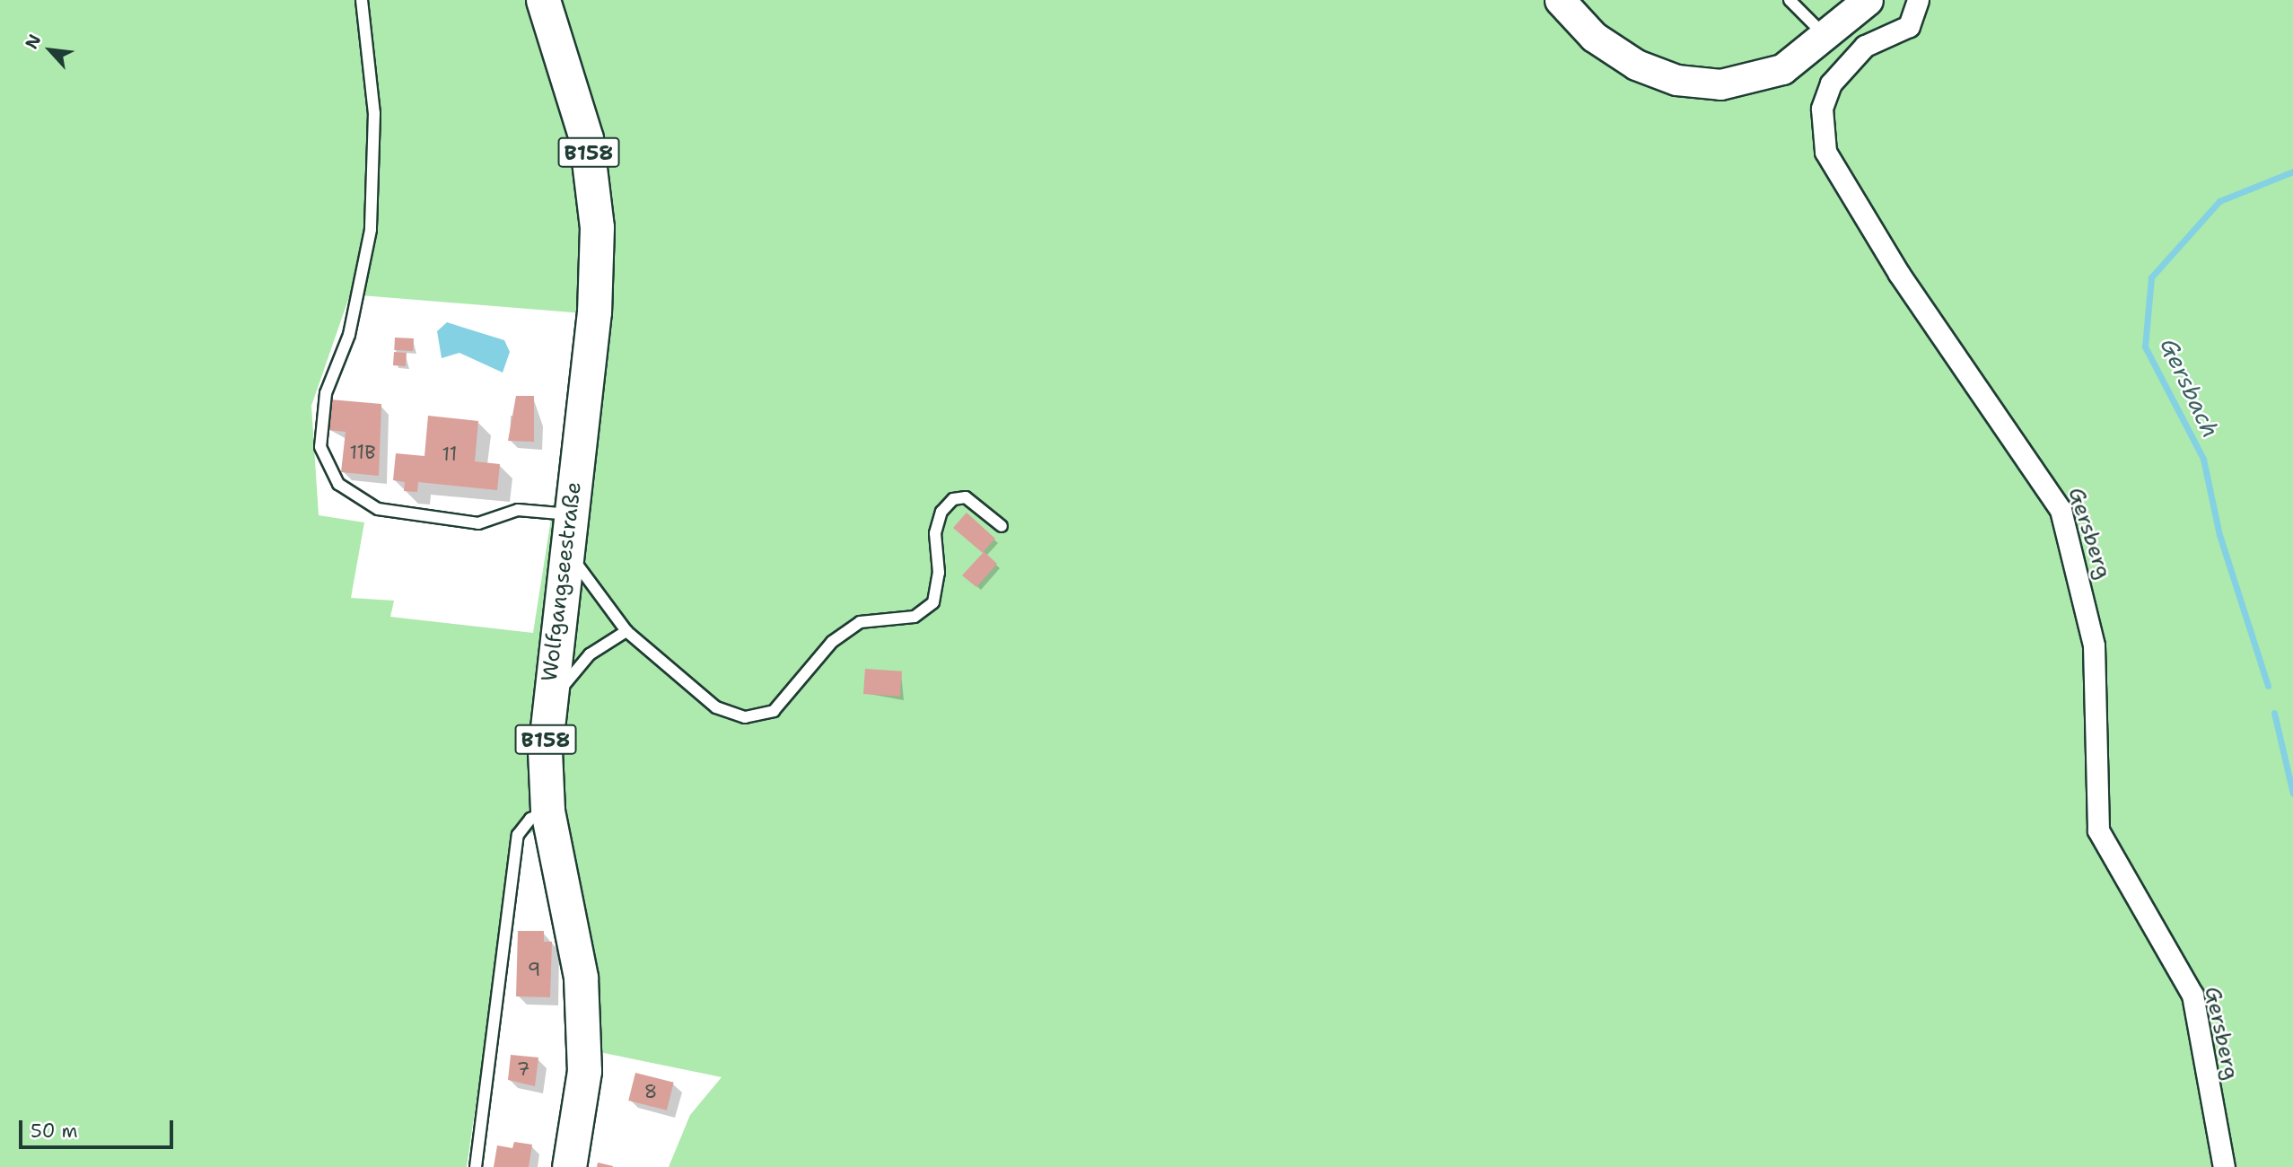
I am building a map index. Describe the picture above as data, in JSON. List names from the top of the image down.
{
  "streets": {
    "main road": ["B158", "Wolfgangseestraße"],
    "street": ["Gersberg"]
  },
  "water": ["Gersbach"],
  "house_numbers": [
    "11B",
    "11",
    "9",
    "7",
    "8"
  ],
  "scale_bar": "50 m",
  "north": "top left"
}
